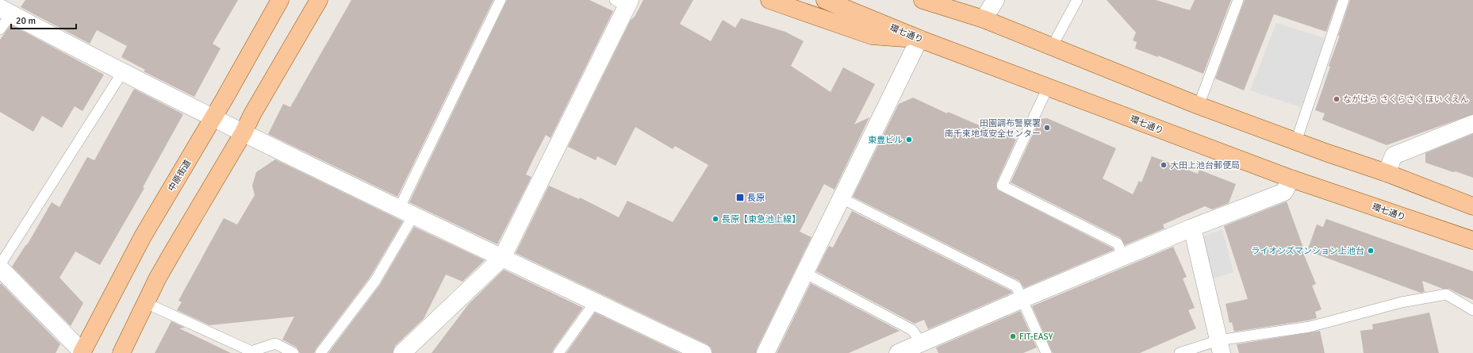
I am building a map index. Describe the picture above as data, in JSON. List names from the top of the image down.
{
  "streets": {
    "main road": ["環七通り", "中原街道"]
  },
  "places": {
    "other": [
      "ながはら さくらさく ほいくえん",
      "田園調布警察署 南千束地域安全センター",
      "東豊ビル",
      "大田上池台郵便局",
      "長原【東急池上線】",
      "ライオンズマンション上池台",
      "FIT-EASY"
    ],
    "transit": ["長原"]
  },
  "scale_bar": "20 m"
}
